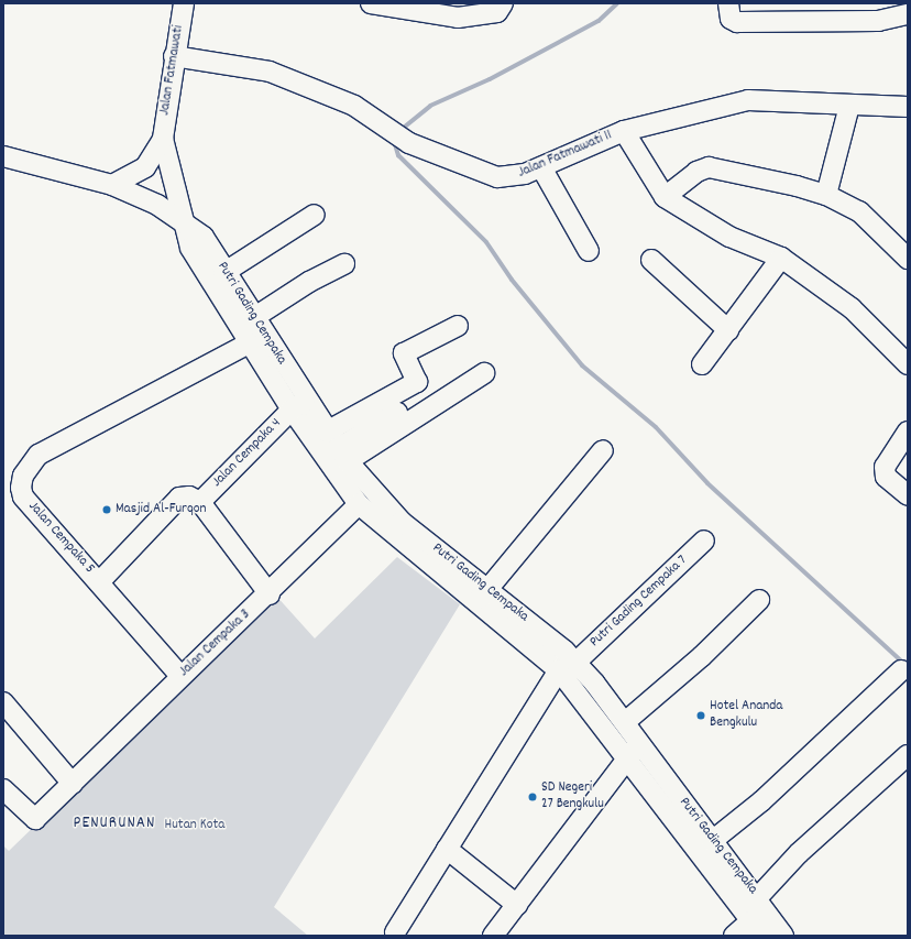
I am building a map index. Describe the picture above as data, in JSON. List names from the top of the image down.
{
  "streets": {
    "street": [
      "Jalan Fatmawati",
      "Jalan Fatmawati 11",
      "Putri Gading Cempaka",
      "Jalan Cempaka 4",
      "Jalan Cempaka 5",
      "Putri Gading Cempaka 7",
      "Jalan Cempaka 3"
    ]
  },
  "crossings": [
    ["Jalan Fatmawati", "Jalan Fatmawati 11"],
    ["Jalan Fatmawati", "Putri Gading Cempaka"],
    ["Putri Gading Cempaka", "Jalan Cempaka 4"],
    ["Putri Gading Cempaka", "Jalan Cempaka 5"],
    ["Putri Gading Cempaka", "Putri Gading Cempaka 7"],
    ["Putri Gading Cempaka", "Jalan Cempaka 3"],
    ["Jalan Cempaka 5", "Jalan Cempaka 3"]
  ],
  "districts": ["PENURUNAN"],
  "parks": ["Hutan Kota"],
  "places": ["Masjid Al-Furqon", "Hotel Ananda Bengkulu", "SD Negeri 27 Bengkulu"]
}
